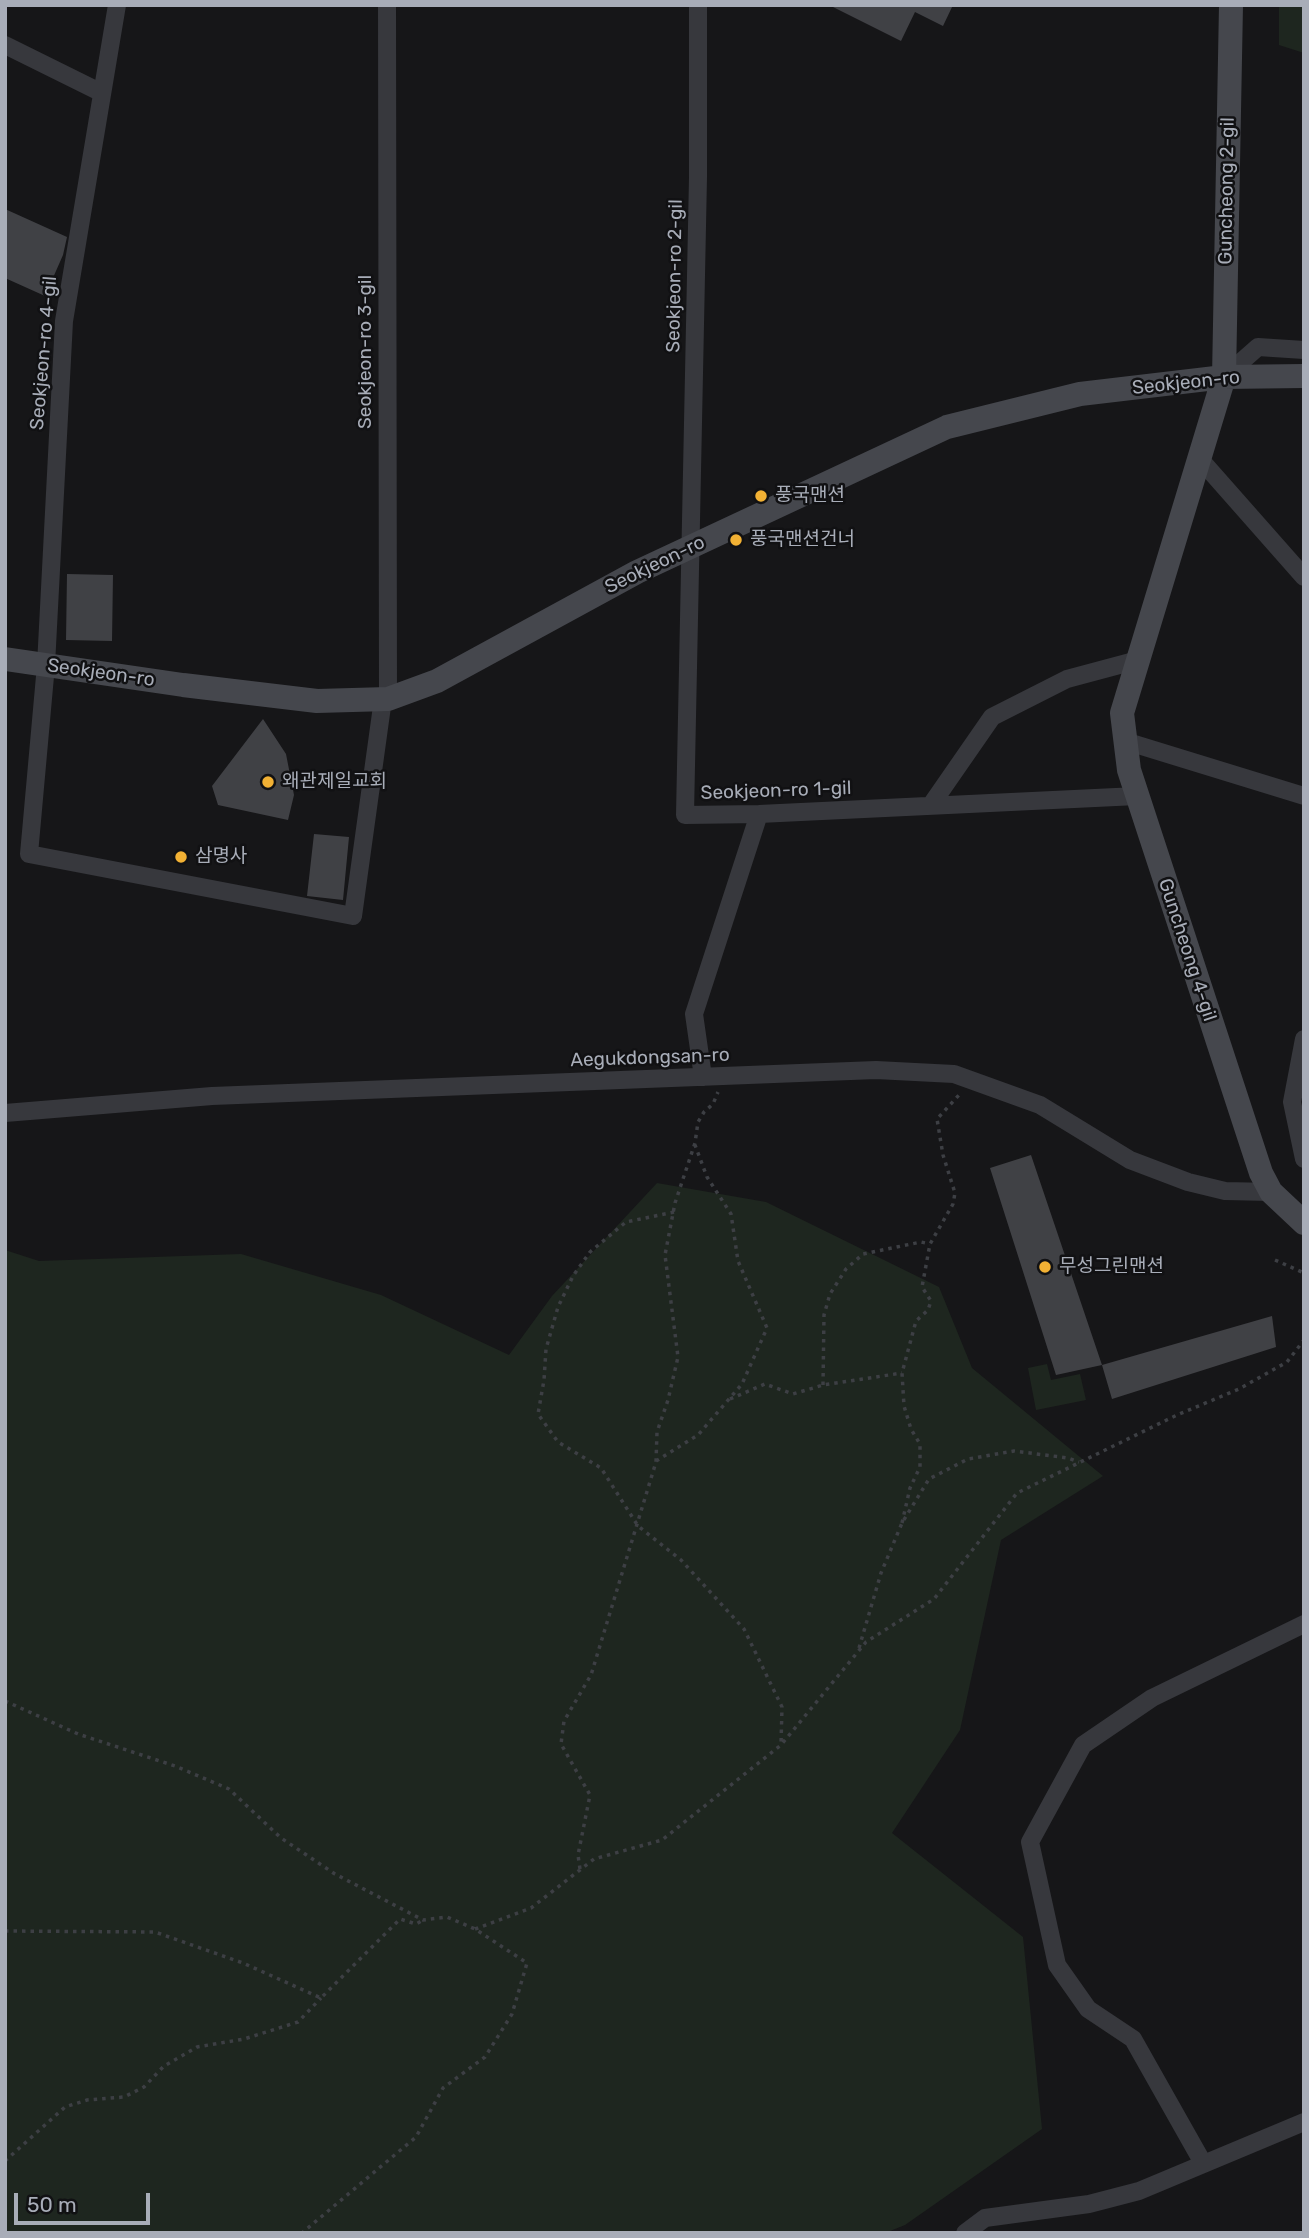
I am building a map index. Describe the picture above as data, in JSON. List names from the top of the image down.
{
  "streets": {
    "street": [
      "Guncheong 2-gil",
      "Seokjeon-ro 2-gil",
      "Seokjeon-ro 3-gil",
      "Seokjeon-ro 4-gil",
      "Seokjeon-ro",
      "Seokjeon-ro 1-gil",
      "Guncheong 4-gil",
      "Aegukdongsan-ro"
    ]
  },
  "crossings": [
    ["Guncheong 2-gil", "Seokjeon-ro"],
    ["Guncheong 2-gil", "Guncheong 4-gil"],
    ["Seokjeon-ro 2-gil", "Seokjeon-ro"],
    ["Seokjeon-ro 2-gil", "Seokjeon-ro 1-gil"],
    ["Seokjeon-ro 3-gil", "Seokjeon-ro 4-gil"],
    ["Seokjeon-ro 3-gil", "Seokjeon-ro"],
    ["Seokjeon-ro 4-gil", "Seokjeon-ro"],
    ["Seokjeon-ro", "Seokjeon-ro 1-gil"],
    ["Seokjeon-ro", "Guncheong 4-gil"],
    ["Seokjeon-ro 1-gil", "Guncheong 4-gil"],
    ["Guncheong 4-gil", "Aegukdongsan-ro"]
  ],
  "places": [
    "풍국맨션",
    "풍국맨션건너",
    "왜관제일교회",
    "삼명사",
    "무성그린맨션"
  ],
  "scale_bar": "50 m"
}
